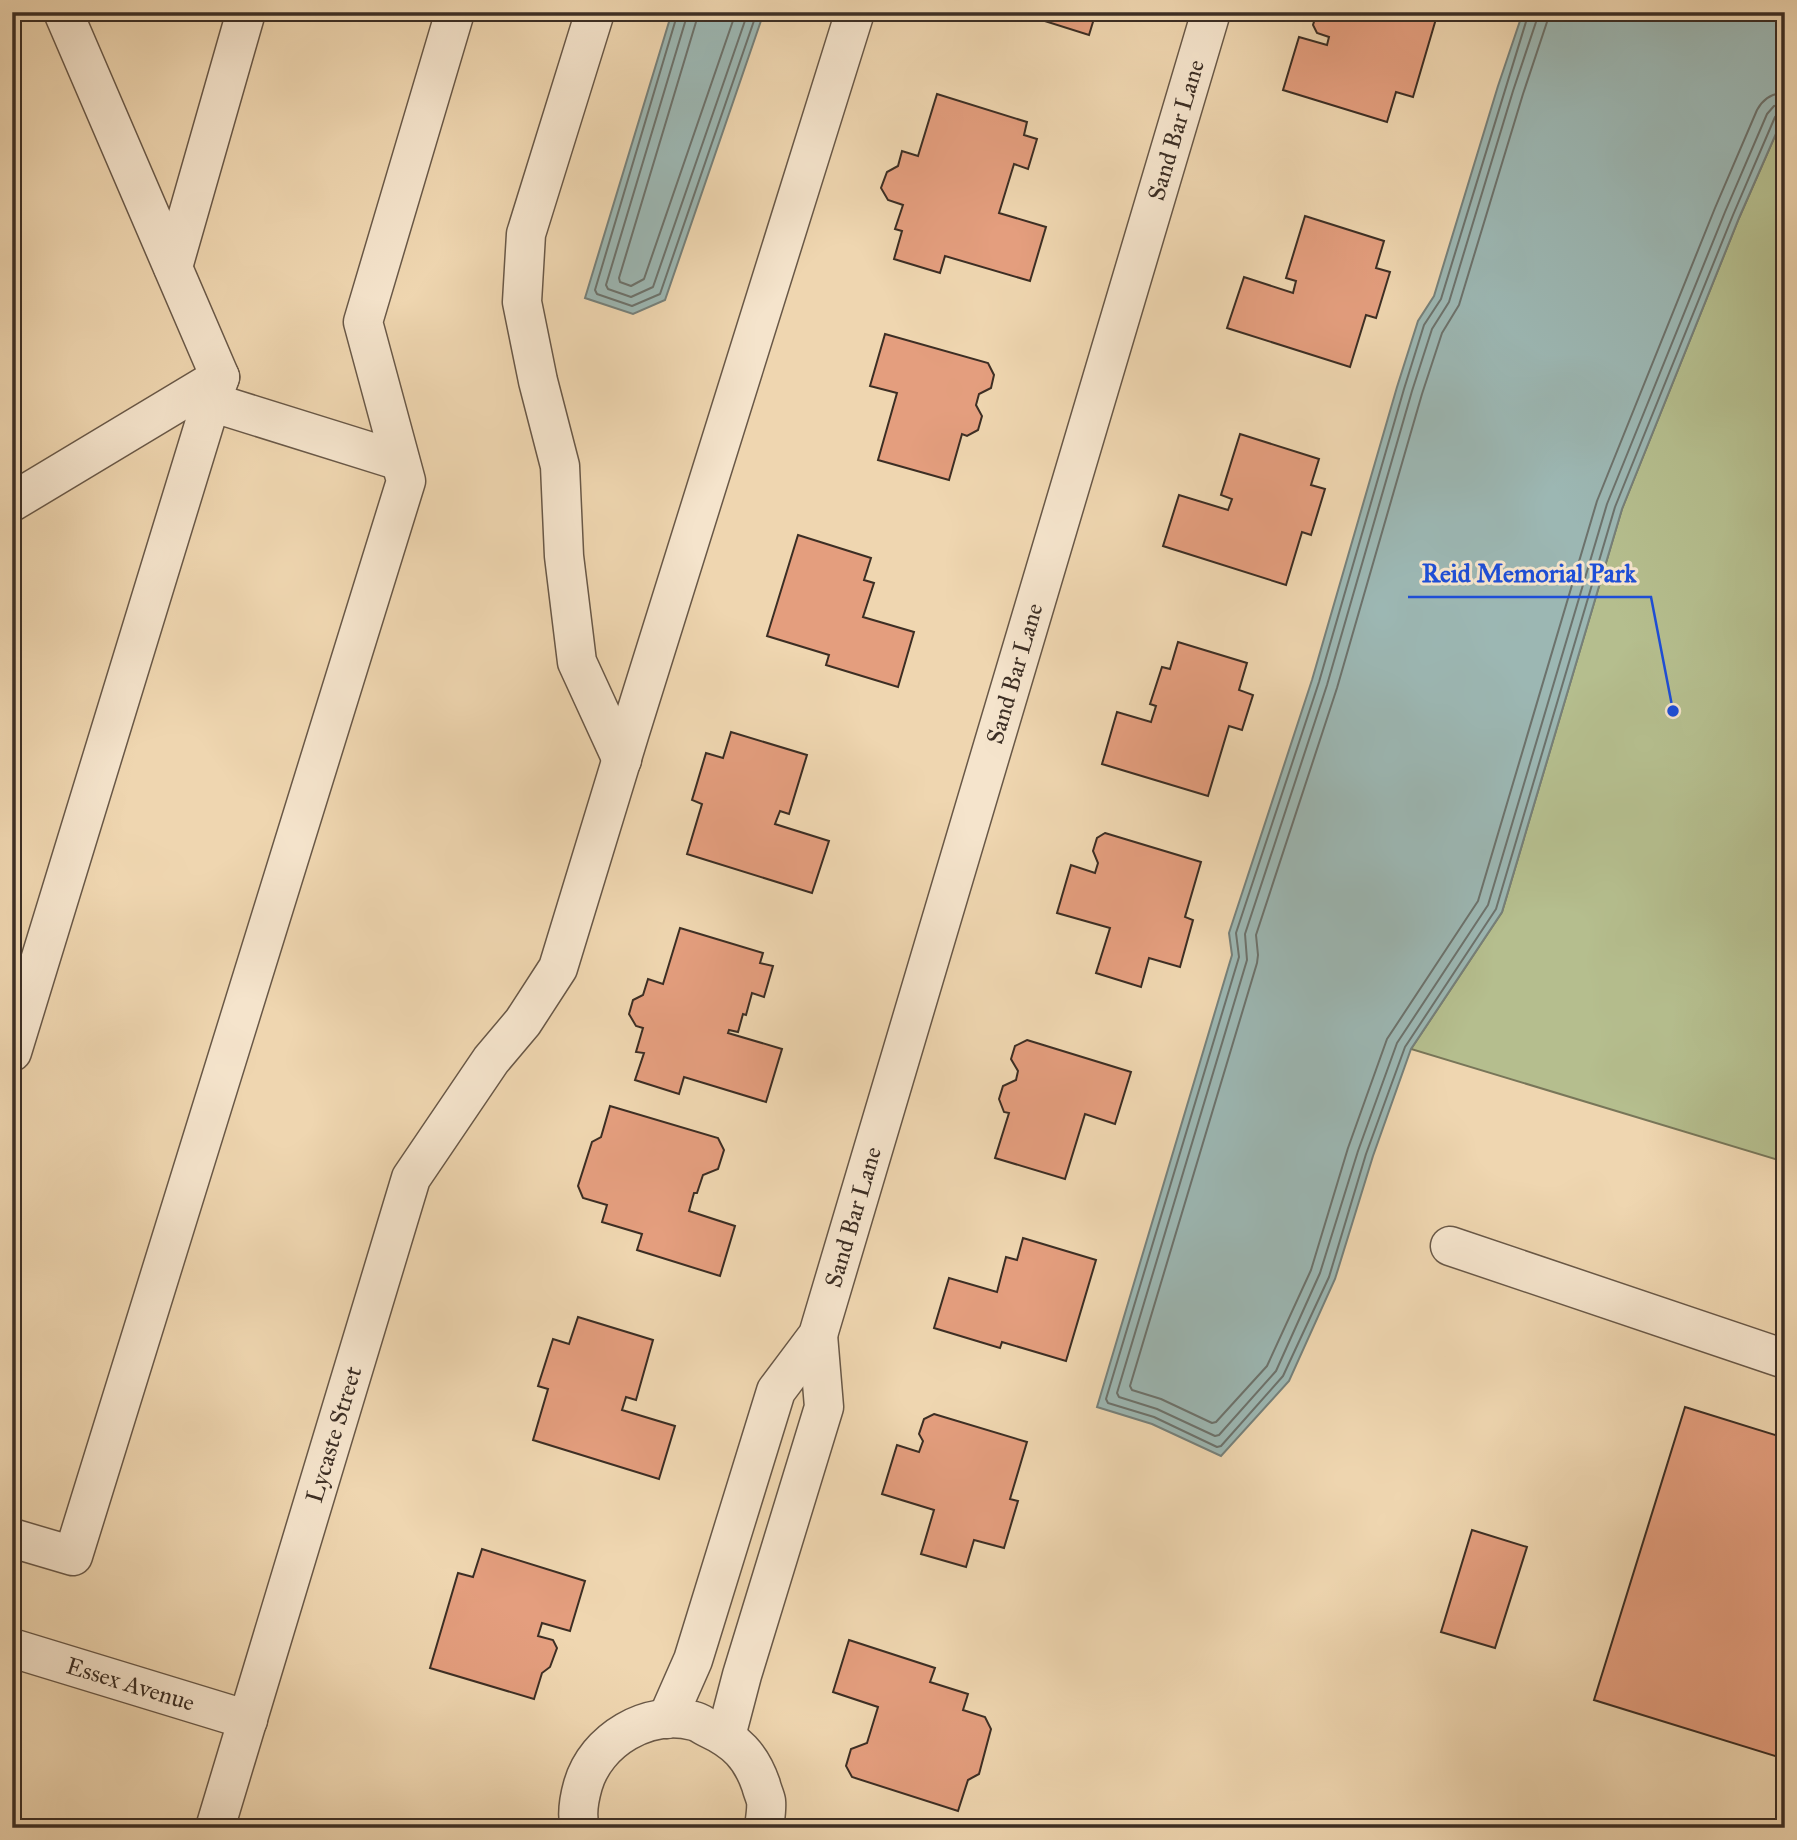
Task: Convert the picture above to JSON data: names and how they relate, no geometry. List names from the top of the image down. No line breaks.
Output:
{"streets":{"street":["Sand Bar Lane","Lycaste Street","Essex Avenue"]},"crossings":[["Lycaste Street","Essex Avenue"]],"places":["Reid Memorial Park"]}
